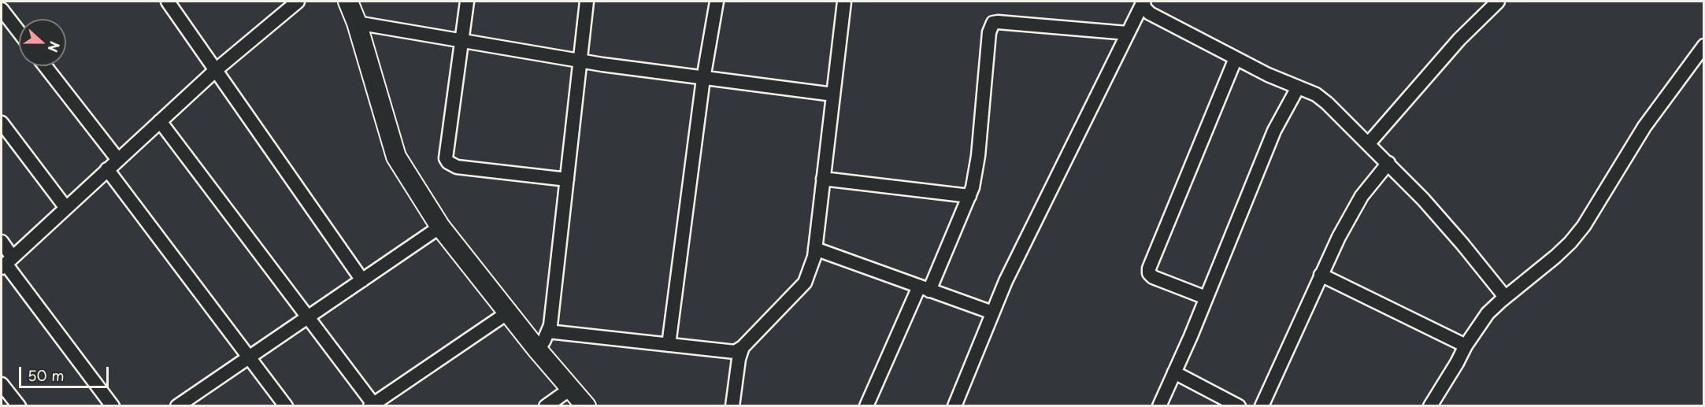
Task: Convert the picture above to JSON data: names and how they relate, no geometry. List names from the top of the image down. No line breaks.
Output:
{"scale_bar":"50 m","north":"right"}
